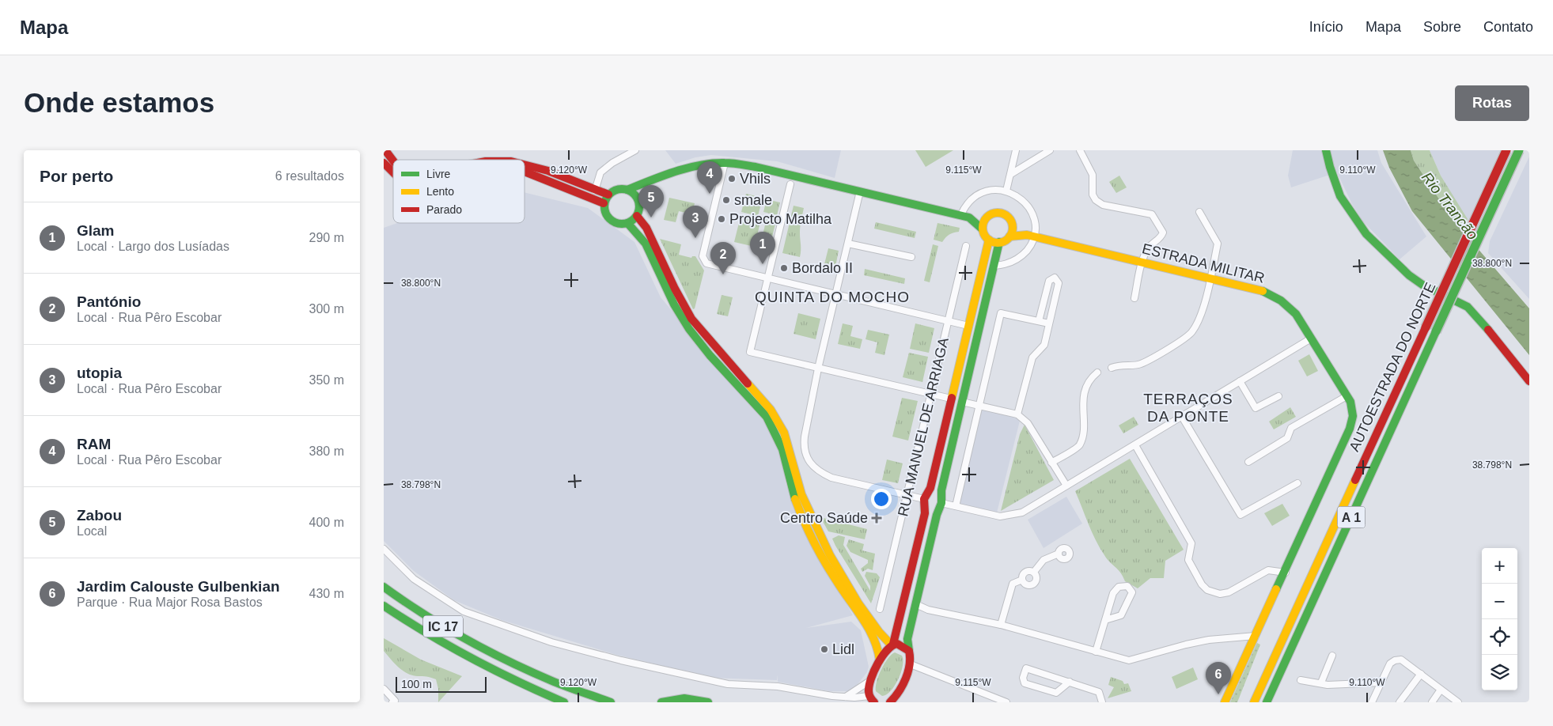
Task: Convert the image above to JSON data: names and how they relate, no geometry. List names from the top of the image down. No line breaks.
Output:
{"streets":{"main road":["ESTRADA MILITAR","AUTOESTRADA DO NORTE","A 1","IC 17"],"street":["RUA MANUEL DE ARRIAGA"]},"districts":["QUINTA DO MOCHO","TERRAÇOS DA PONTE"],"water":["Rio Trancão"],"places":{"other":["Vhils","smale","Projecto Matilha","Bordalo II","Lidl"],"health":["Centro Saúde"]},"legend":["Livre","Lento","Parado"],"scale_bar":"100 m","page":{"header":"Mapa","nav":["Início","Mapa","Sobre","Contato"],"buttons":"Rotas","title":"Onde estamos","heading":["Por perto","6 resultados"],"pins":["4","5","3","1","2","6"],"list":[{"mark":"1","name":"Glam","note":"Local · Largo dos Lusíadas","value":"290 m"},{"mark":"2","name":"Pantónio","note":"Local · Rua Pêro Escobar","value":"300 m"},{"mark":"3","name":"utopia","note":"Local · Rua Pêro Escobar","value":"350 m"},{"mark":"4","name":"RAM","note":"Local · Rua Pêro Escobar","value":"380 m"},{"mark":"5","name":"Zabou","note":"Local","value":"400 m"},{"mark":"6","name":"Jardim Calouste Gulbenkian","note":"Parque · Rua Major Rosa Bastos","value":"430 m"}],"map_buttons":["+","−"],"scale":"100 m"},"coordinates":["9.120°W","9.115°W","9.110°W","38.800°N","38.798°N"]}
